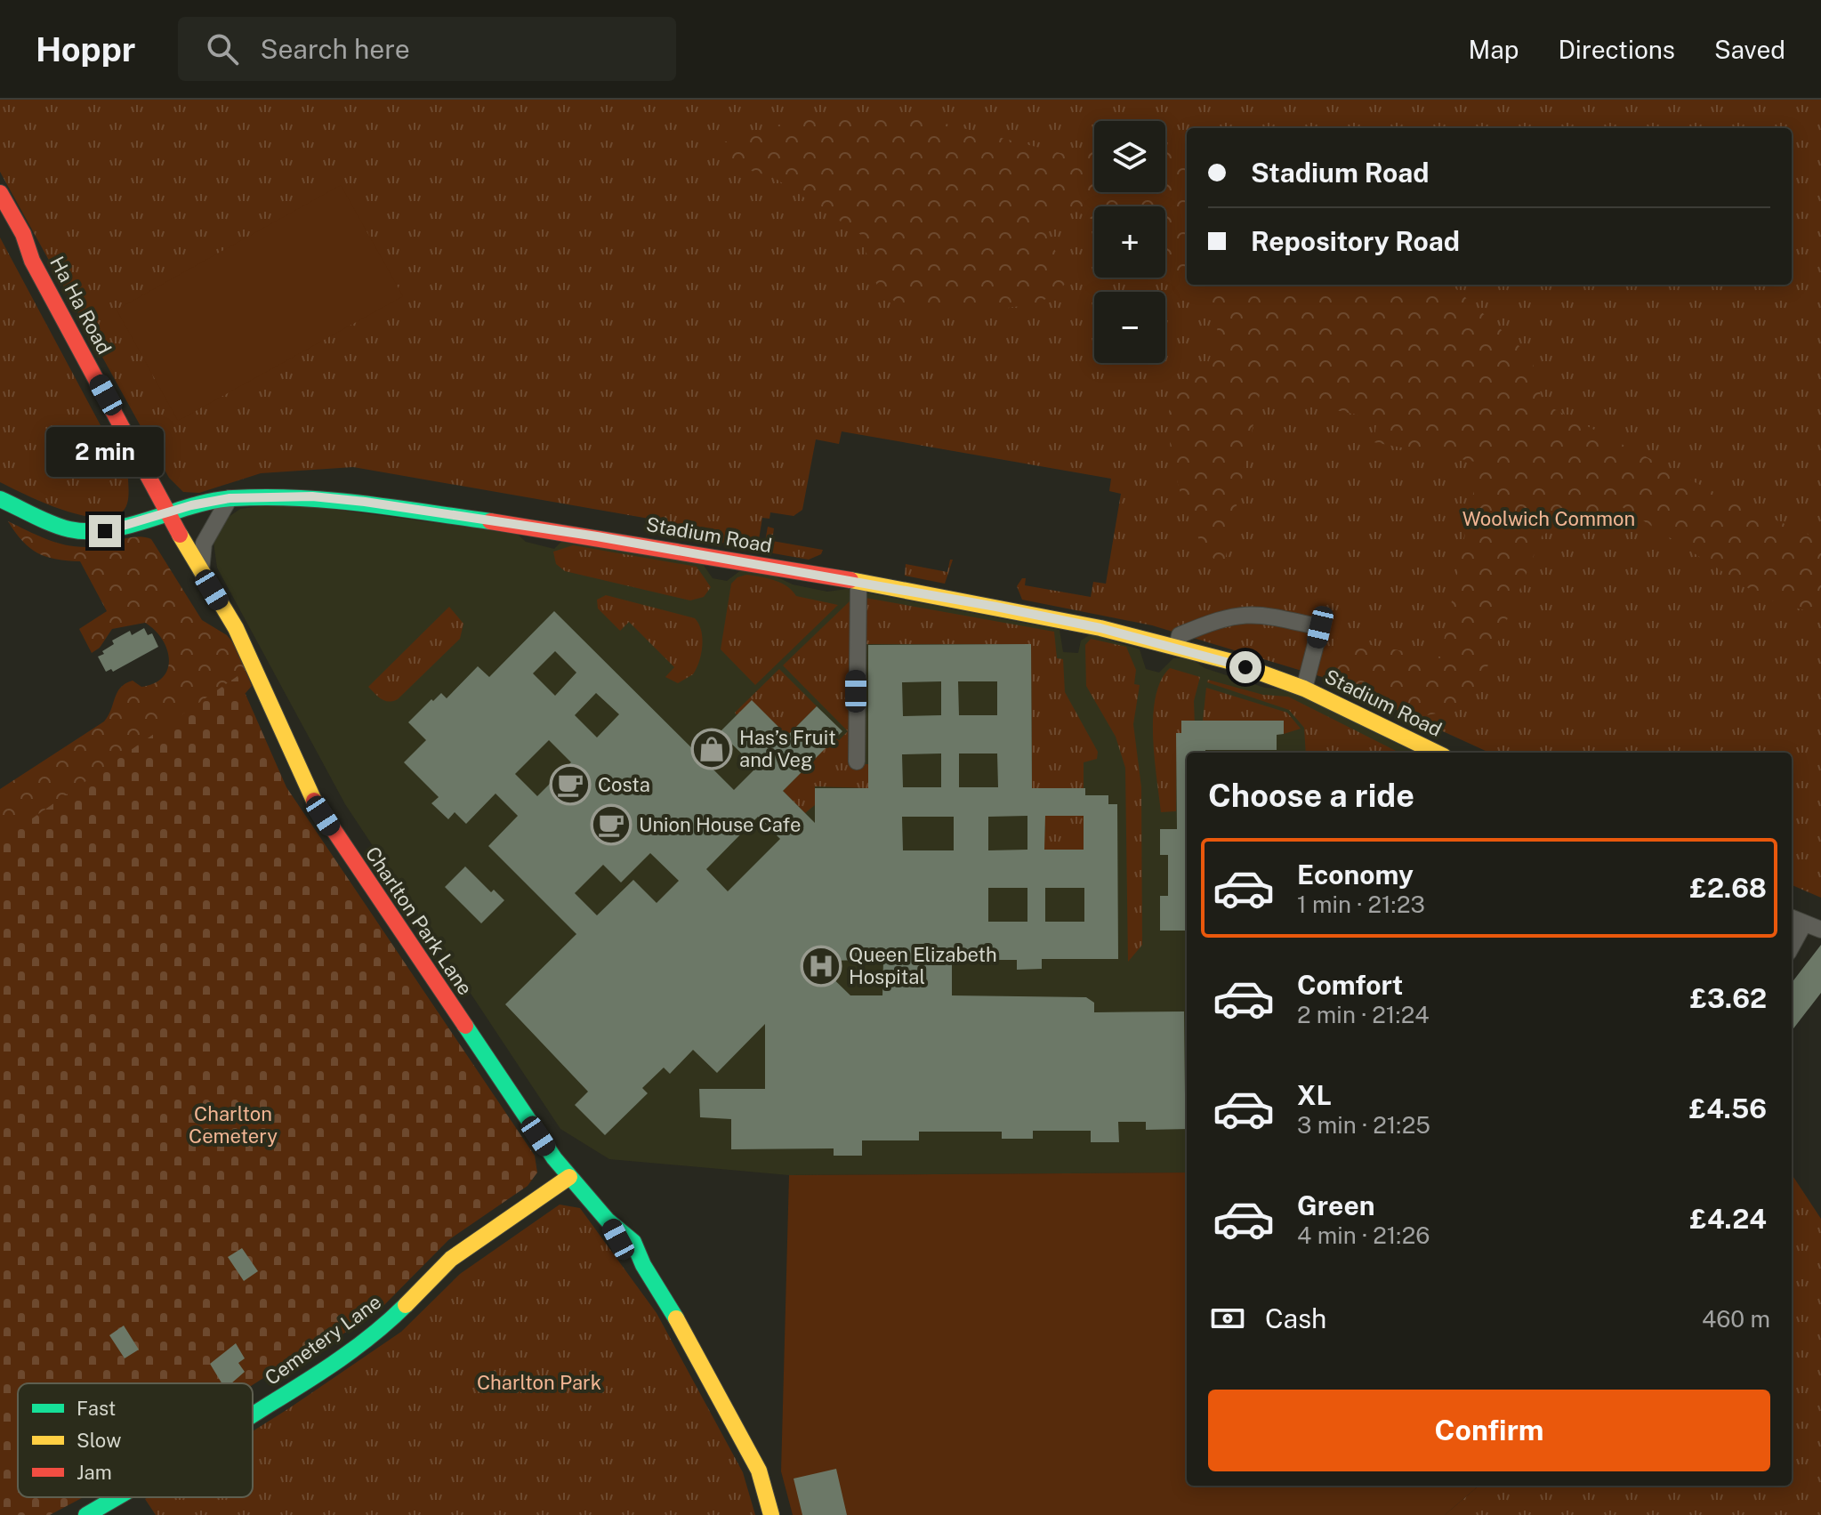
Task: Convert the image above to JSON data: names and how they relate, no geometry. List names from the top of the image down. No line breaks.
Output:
{"streets":{"street":["Ha Ha Road","Stadium Road","Charlton Park Lane","Cemetery Lane"]},"crossings":[["Ha Ha Road","Stadium Road"],["Ha Ha Road","Charlton Park Lane"],["Stadium Road","Charlton Park Lane"],["Charlton Park Lane","Cemetery Lane"]],"parks":["Woolwich Common","Charlton Cemetery","Charlton Park"],"places":{"shop":["Has’s Fruit and Veg"],"cafe":["Costa","Union House Cafe"],"hospital":["Queen Elizabeth Hospital"]},"legend":["Fast","Slow","Jam"],"page":{"header":"Hoppr","search":"Search here","nav":["Map","Directions","Saved"],"map_buttons":["+","−"],"banner":["Stadium Road","Repository Road"],"bubble":"2 min","heading":"Choose a ride","list":[{"name":"Economy","note":"1 min · 21:23","value":"£2.68"},{"name":"Comfort","note":"2 min · 21:24","value":"£3.62"},{"name":"XL","note":"3 min · 21:25","value":"£4.56"},{"name":"Green","note":"4 min · 21:26","value":"£4.24"}],"pay":["Cash","460 m"],"buttons":"Confirm"}}
